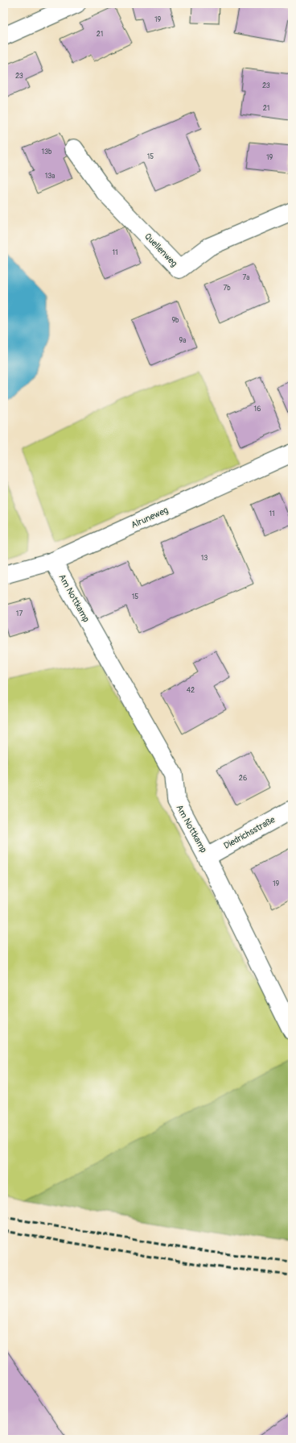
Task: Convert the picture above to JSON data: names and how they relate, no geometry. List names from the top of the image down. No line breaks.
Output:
{"streets":{"street":["Quellenweg","Alruneweg","Am Nottkamp","Diedrichsstraße"]},"crossings":[["Alruneweg","Am Nottkamp"],["Am Nottkamp","Diedrichsstraße"]],"house_numbers":["19","21","23","23","21","13b","15","19","13a","11","7a","7b","9b","9a","16","11","13","15","17","42","26","19"]}
